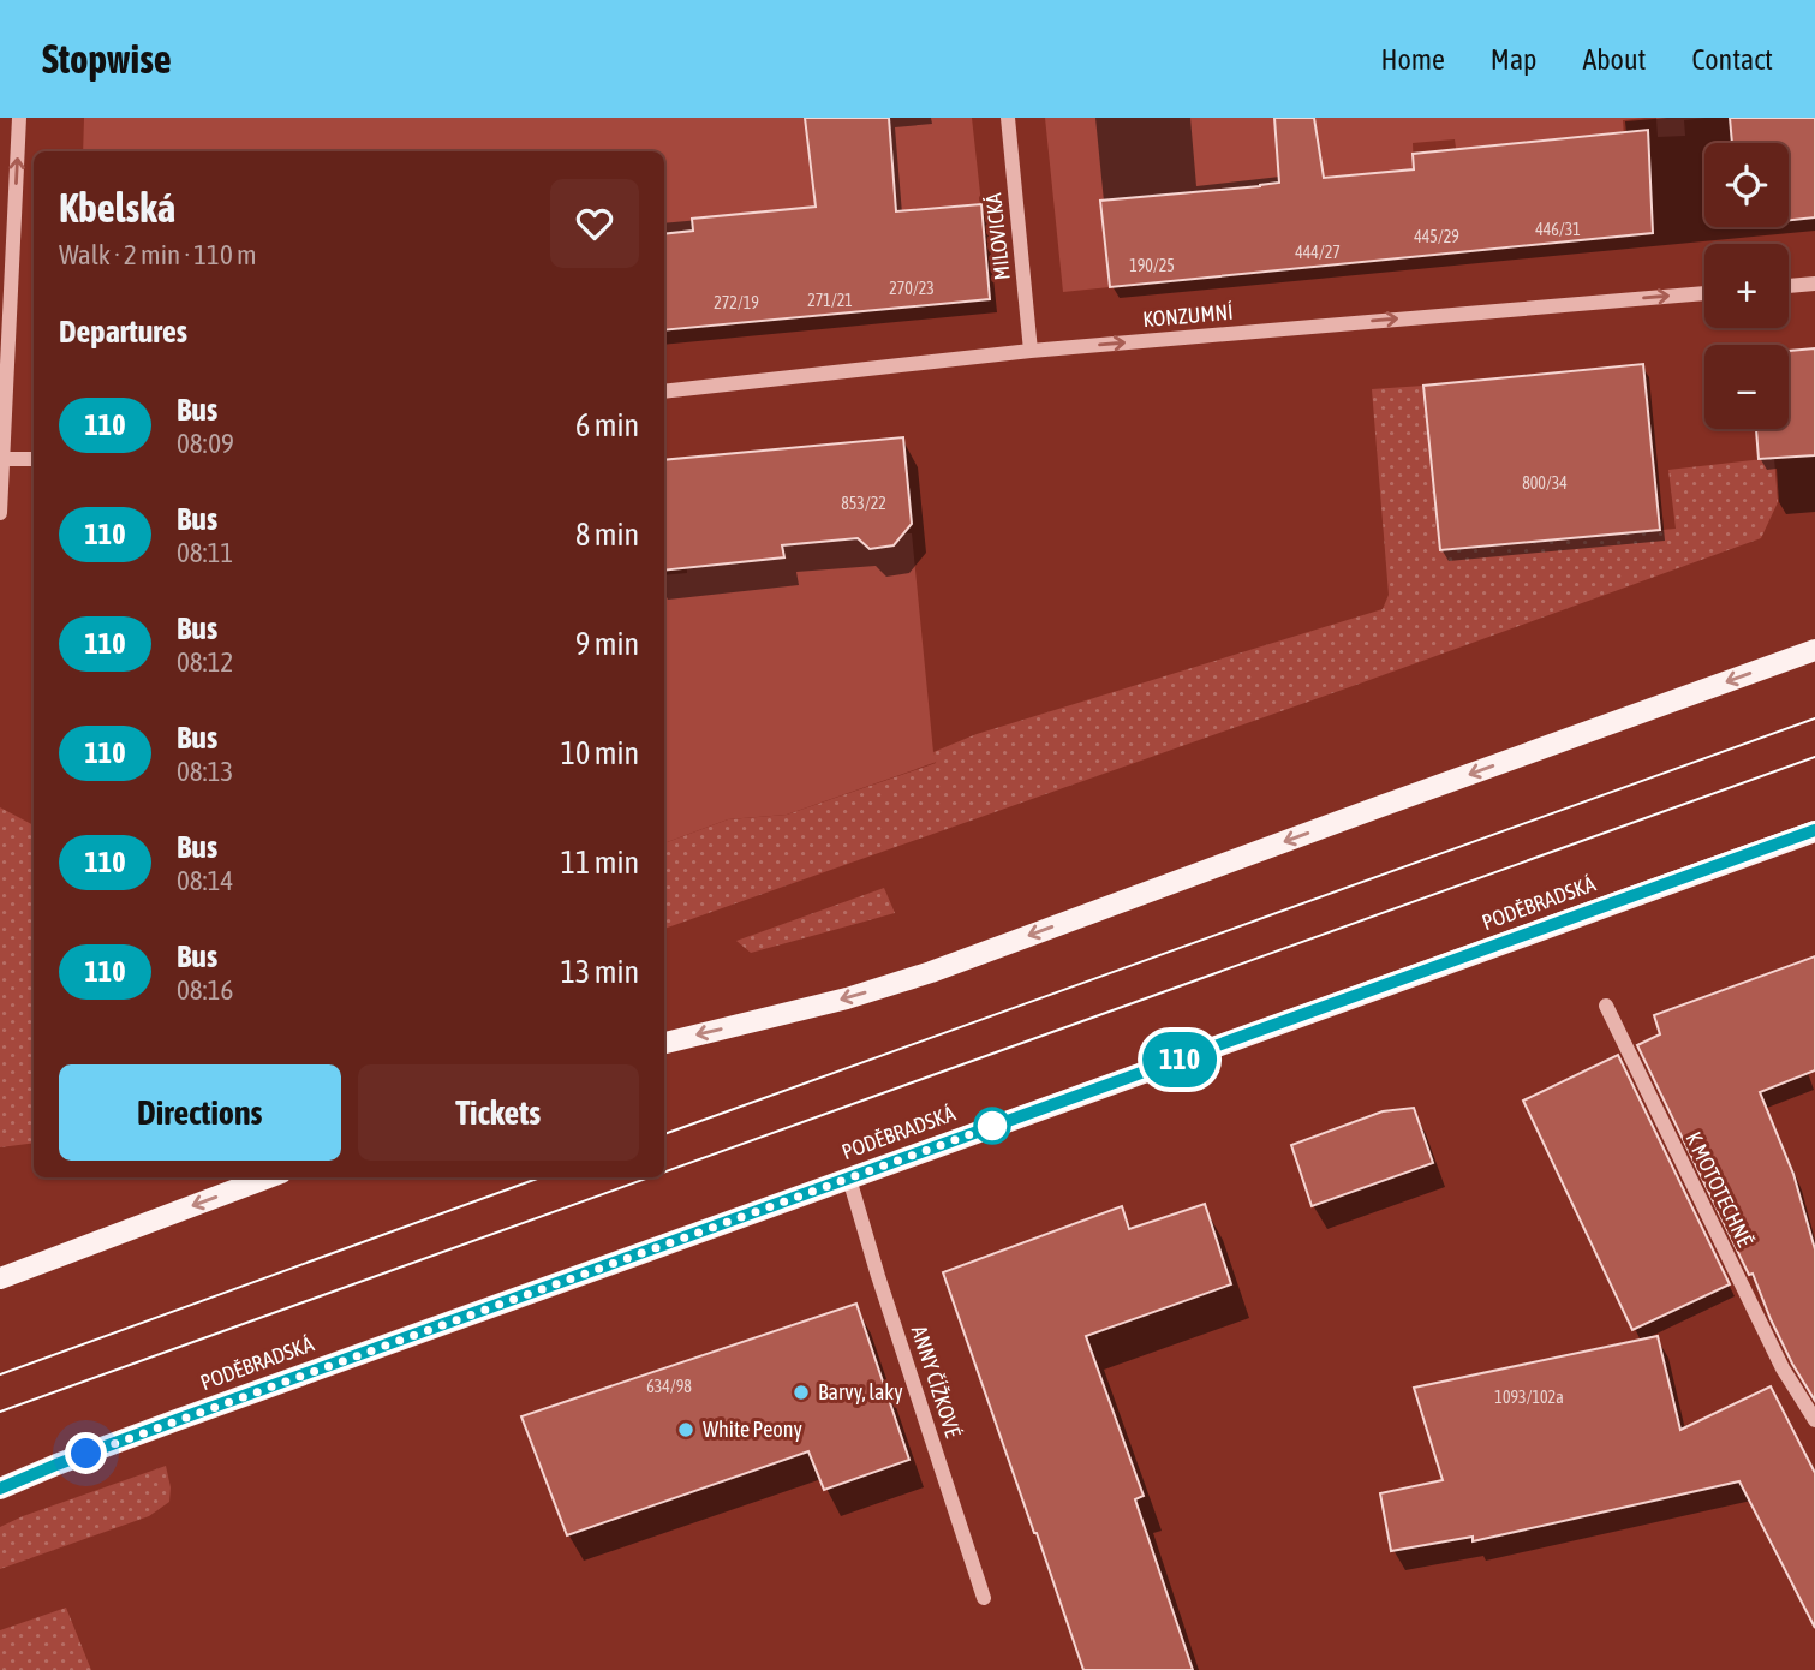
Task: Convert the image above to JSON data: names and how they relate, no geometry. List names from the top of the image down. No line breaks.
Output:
{"streets":{"main road":["PODĚBRADSKÁ"],"street":["MILOVICKÁ","KONZUMNÍ","K MOTOTECHNĚ","ANNY ČÍŽKOVÉ"]},"crossings":[["MILOVICKÁ","KONZUMNÍ"],["PODĚBRADSKÁ","ANNY ČÍŽKOVÉ"]],"one_way":["KONZUMNÍ"],"places":["Barvy, laky","White Peony"],"lines":["bus line 110"],"house_numbers":["446/31","445/29","444/27","190/25","270/23","271/21","272/19","800/34","853/22","634/98","1093/102a"],"page":{"header":"Stopwise","nav":["Home","Map","About","Contact"],"on_map":"110","map_buttons":["+","−"],"heading":[["Kbelská","Walk · 2 min · 110 m"],"Departures"],"list":[{"mark":"110","name":"Bus","note":"08:09","value":"6 min"},{"mark":"110","name":"Bus","note":"08:11","value":"8 min"},{"mark":"110","name":"Bus","note":"08:12","value":"9 min"},{"mark":"110","name":"Bus","note":"08:13","value":"10 min"},{"mark":"110","name":"Bus","note":"08:14","value":"11 min"},{"mark":"110","name":"Bus","note":"08:16","value":"13 min"}],"buttons":["Directions","Tickets"]}}
